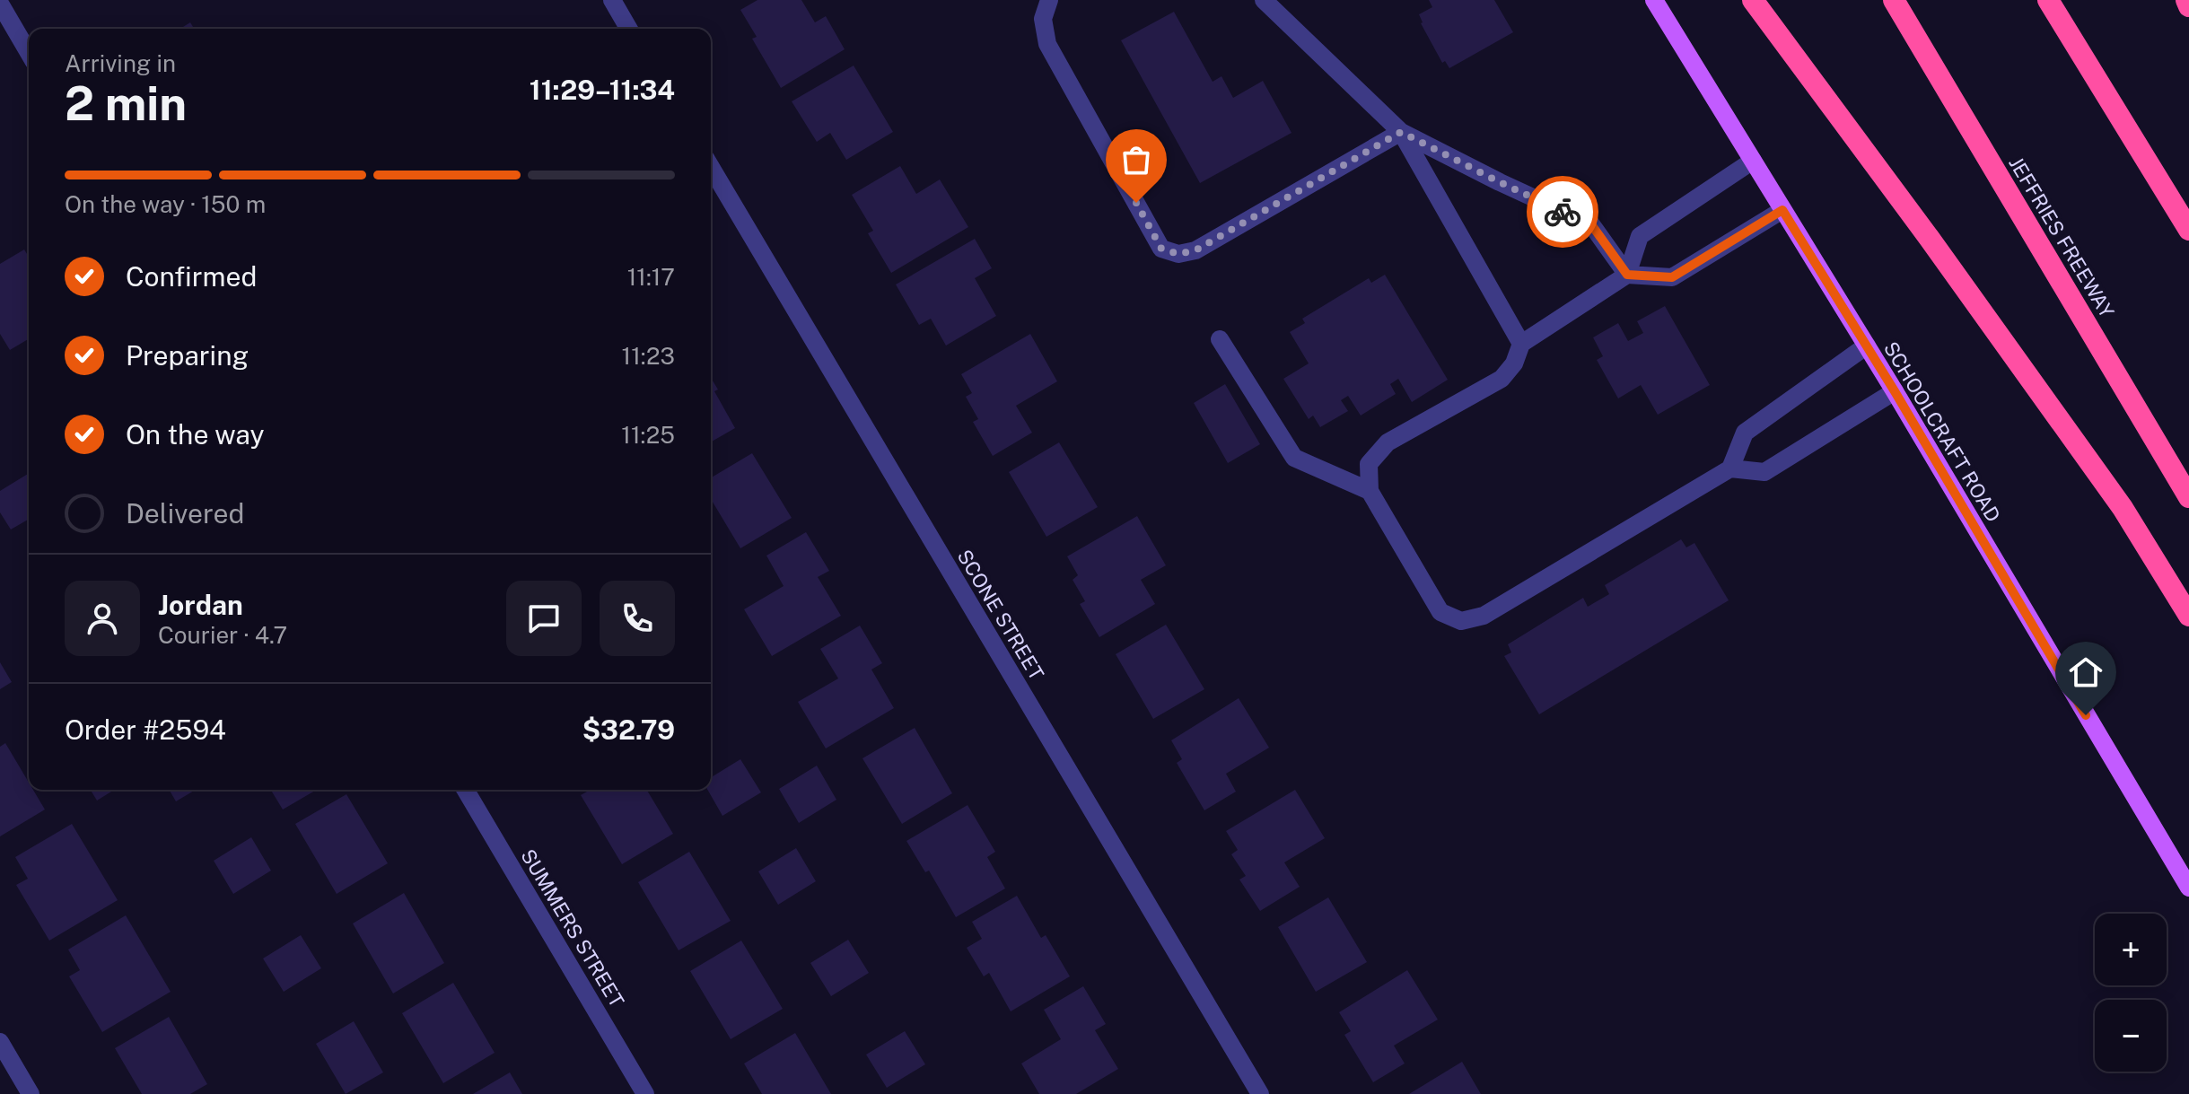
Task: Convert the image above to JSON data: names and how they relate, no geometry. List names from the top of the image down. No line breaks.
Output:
{"streets":{"highway":["JEFFRIES FREEWAY"],"main road":["SCHOOLCRAFT ROAD"],"street":["SCONE STREET","SUMMERS STREET"]},"page":{"heading":["2 min","Arriving in","11:29–11:34"],"panel":["Jordan","Courier · 4.7","Order #2594","$32.79"],"bar":"On the way · 150 m","list":[["Confirmed","11:17"],["Preparing","11:23"],["On the way","11:25"],"Delivered"],"map_buttons":["+","−"]}}
